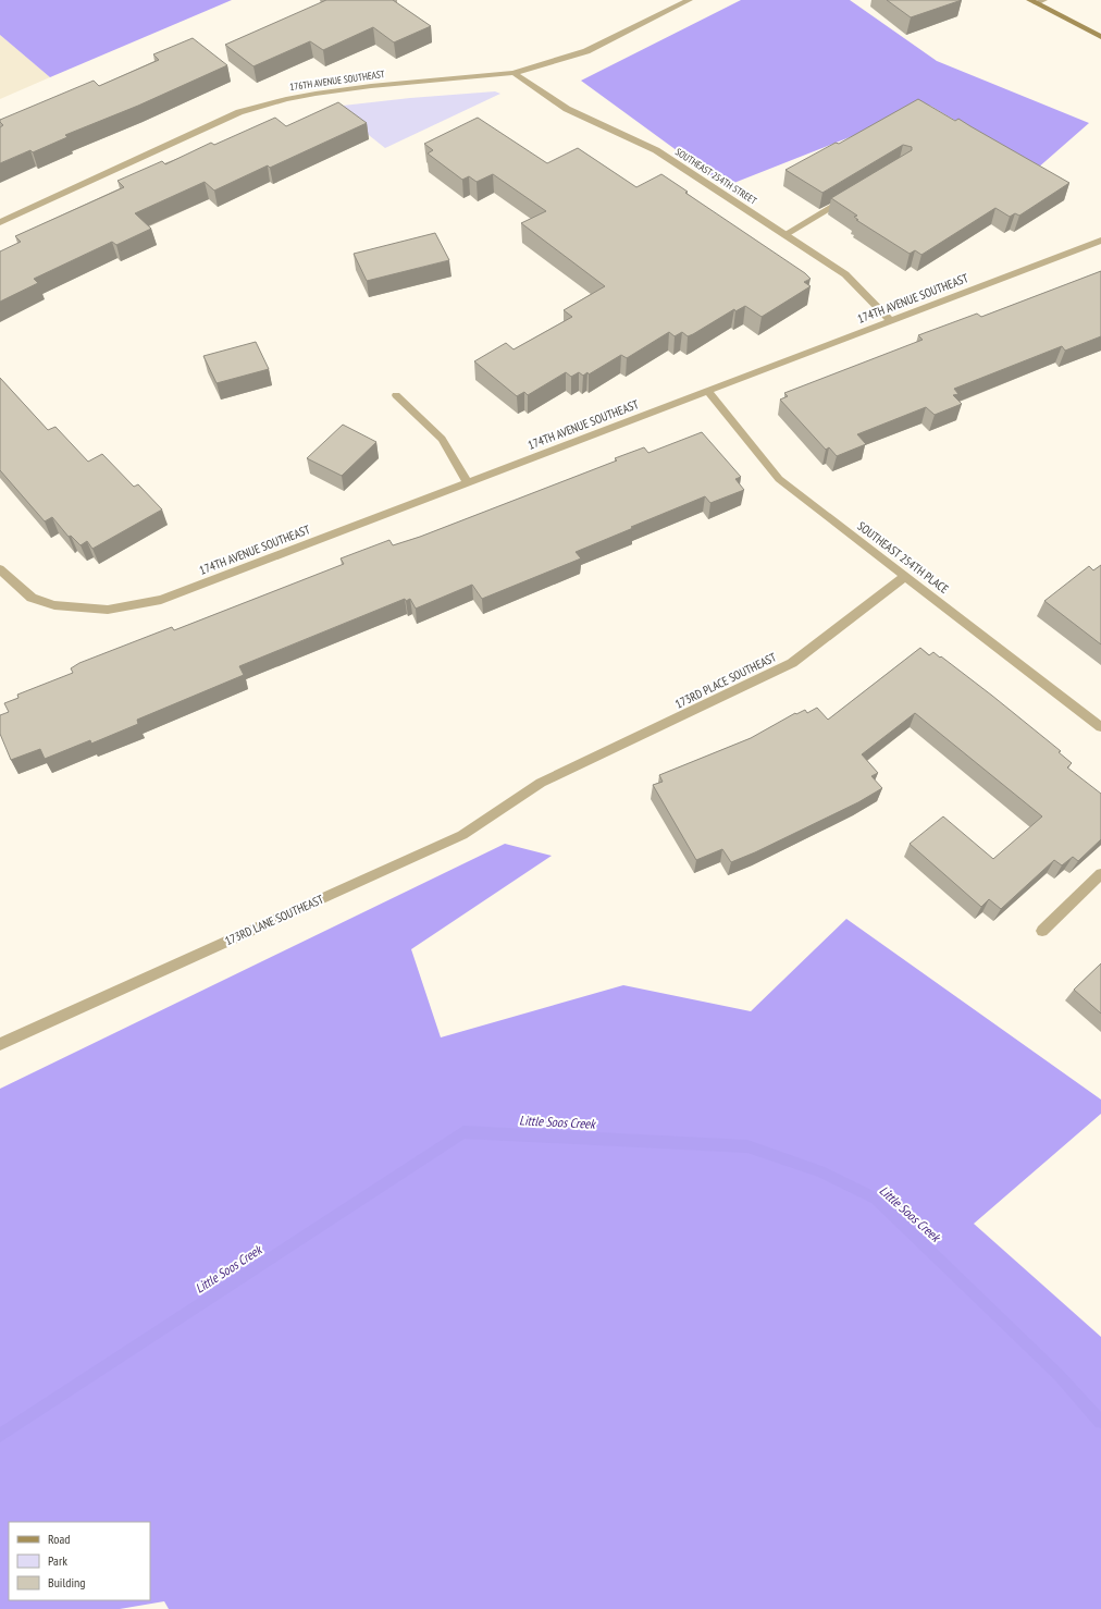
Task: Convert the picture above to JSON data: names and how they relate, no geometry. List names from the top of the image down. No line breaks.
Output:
{"streets":{"street":["176TH AVENUE SOUTHEAST","SOUTHEAST 254TH STREET","174TH AVENUE SOUTHEAST","SOUTHEAST 254TH PLACE","173RD PLACE SOUTHEAST","173RD LANE SOUTHEAST"]},"crossings":[["176TH AVENUE SOUTHEAST","SOUTHEAST 254TH STREET"],["SOUTHEAST 254TH STREET","174TH AVENUE SOUTHEAST"],["174TH AVENUE SOUTHEAST","SOUTHEAST 254TH PLACE"],["SOUTHEAST 254TH PLACE","173RD PLACE SOUTHEAST"],["173RD PLACE SOUTHEAST","173RD LANE SOUTHEAST"]],"water":["Little Soos Creek"],"legend":["Road","Park","Building"]}
